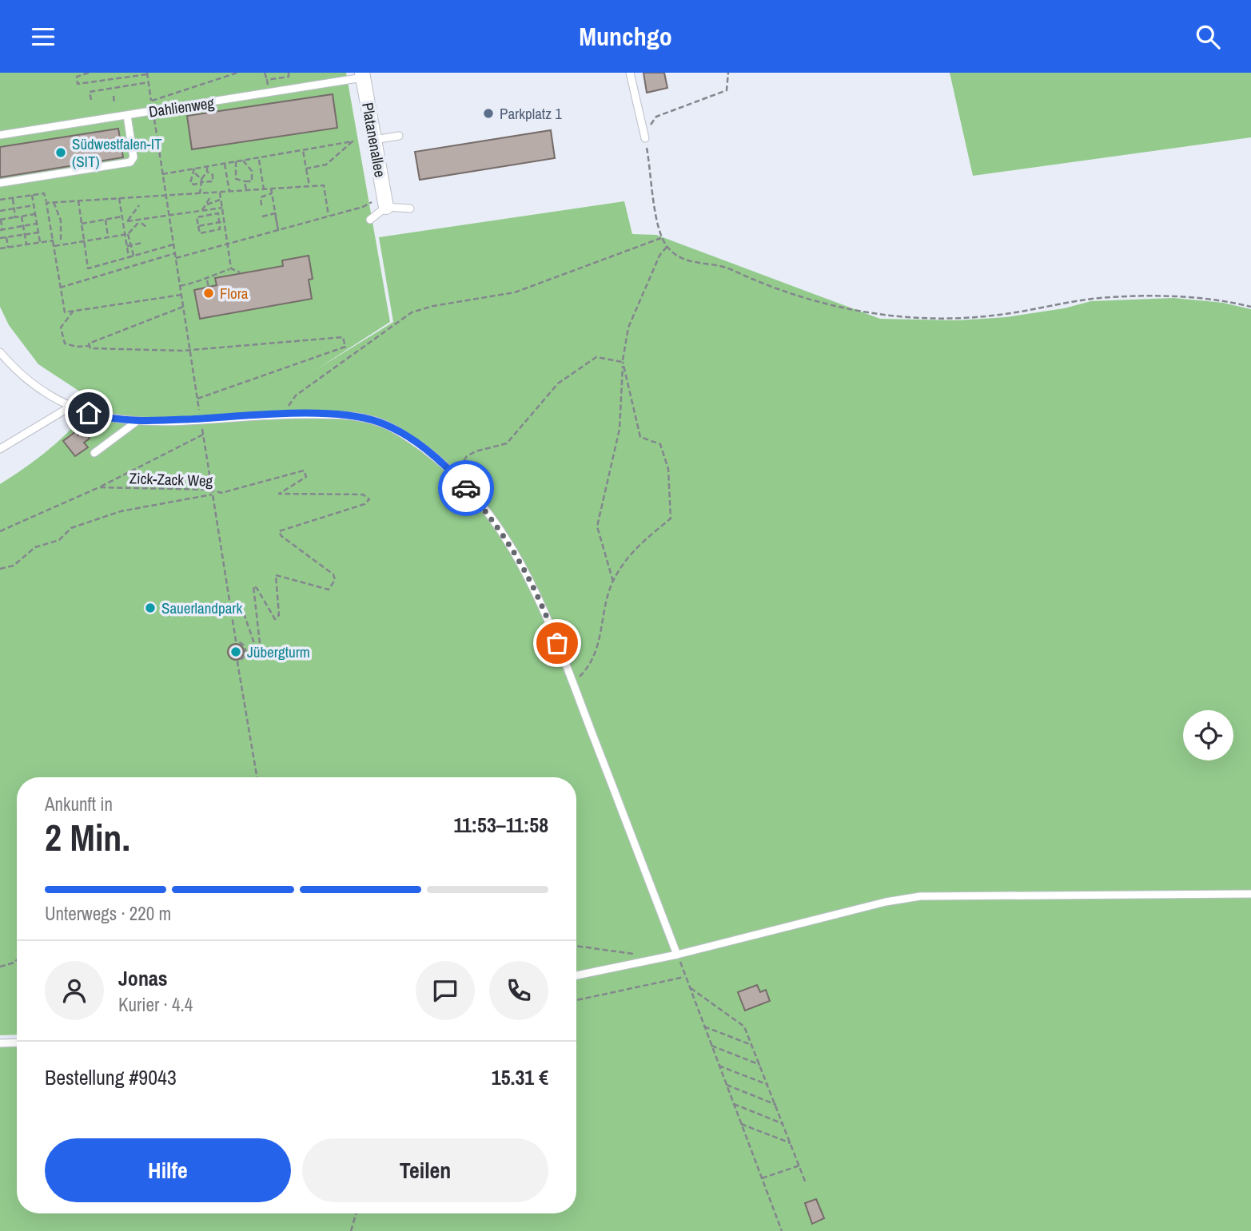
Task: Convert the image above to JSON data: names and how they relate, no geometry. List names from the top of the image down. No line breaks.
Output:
{"streets":{"street":["Platanenallee"],"lane":["Dahlienweg"],"path":["Zick-Zack Weg"]},"crossings":[["Dahlienweg","Platanenallee"]],"places":["Parkplatz 1","Südwestfalen-IT (SIT)","Flora","Sauerlandpark","Jübergturm"],"page":{"header":"Munchgo","heading":["2 Min.","Ankunft in","11:53–11:58"],"panel":["Jonas","Kurier · 4.4","Bestellung #9043","15.31 €"],"bar":"Unterwegs · 220 m","buttons":["Hilfe","Teilen"]}}
